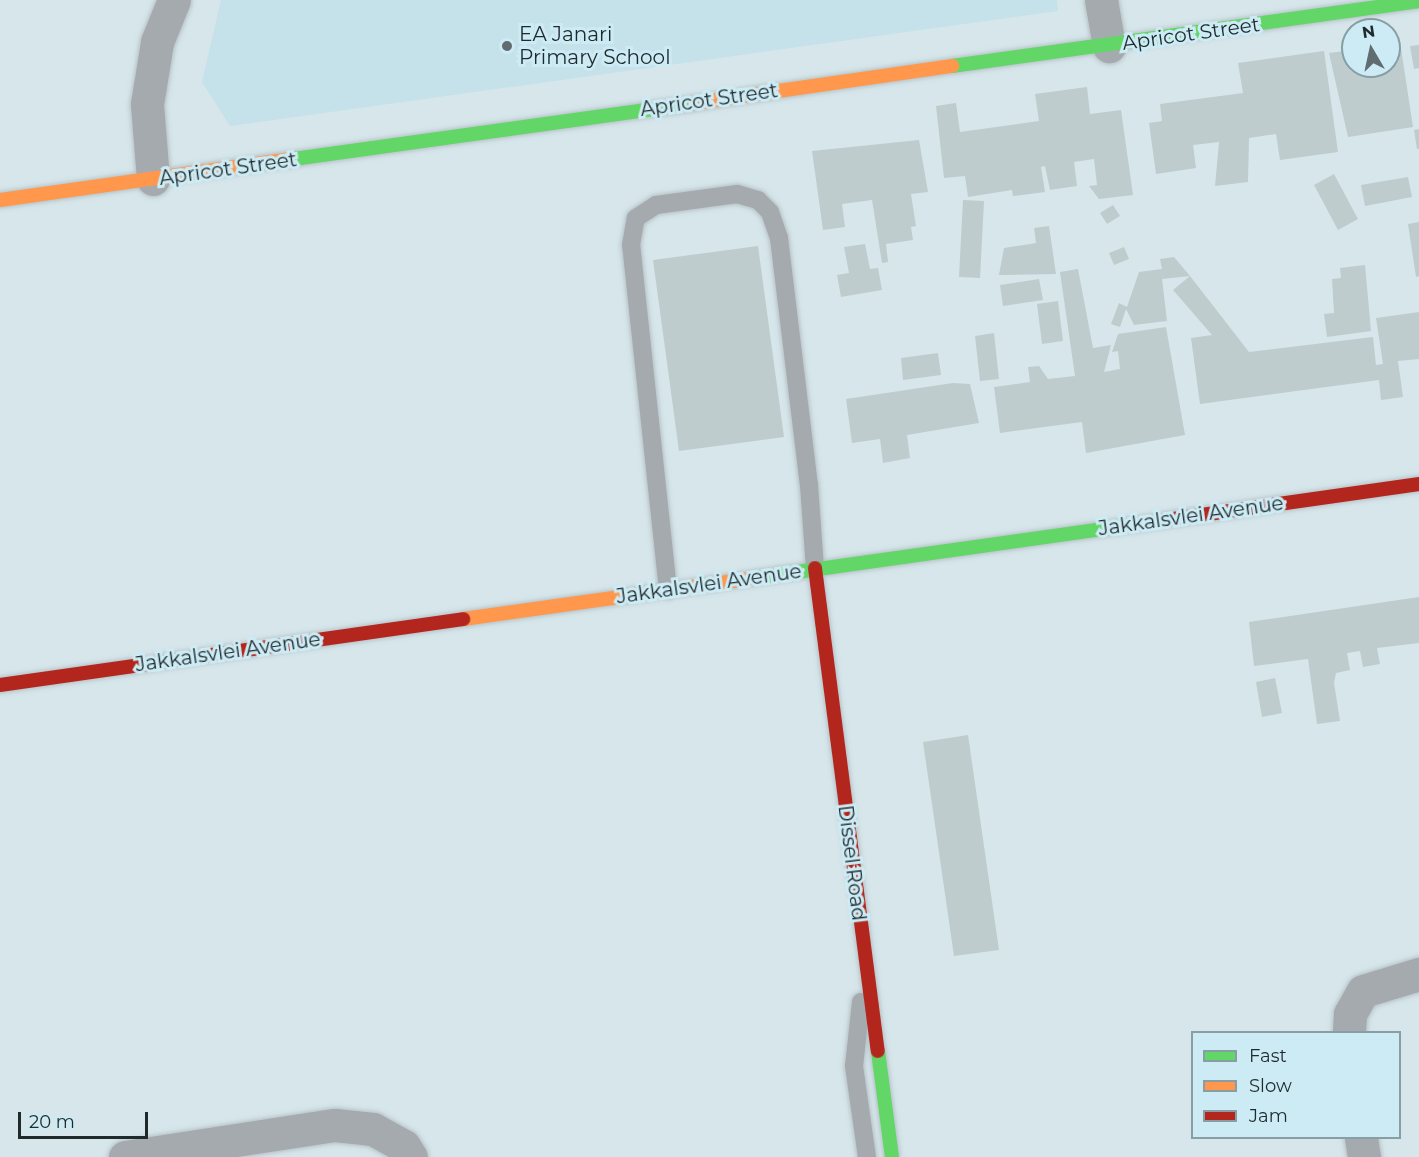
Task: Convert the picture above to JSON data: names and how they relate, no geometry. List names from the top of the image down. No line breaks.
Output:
{"streets":{"street":["Apricot Street","Jakkalsvlei Avenue","Dissel Road"]},"crossings":[["Jakkalsvlei Avenue","Dissel Road"]],"places":["EA Janari Primary School"],"legend":["Fast","Slow","Jam"],"scale_bar":"20 m","north":"top"}
